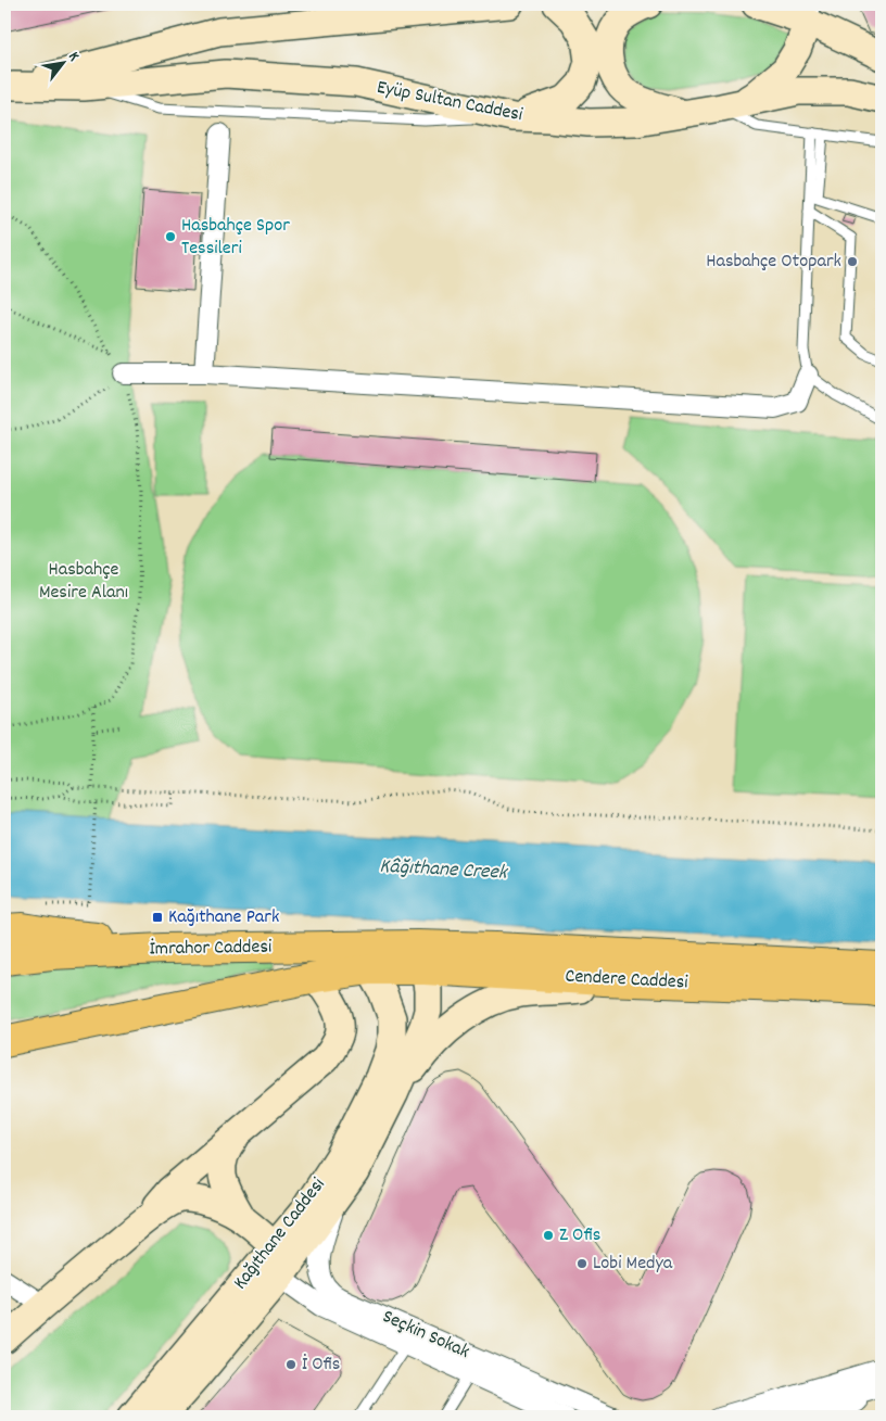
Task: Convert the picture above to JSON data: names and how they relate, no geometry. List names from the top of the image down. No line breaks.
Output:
{"streets":{"main road":["Eyüp Sultan Caddesi","İmrahor Caddesi","Cendere Caddesi","Kağıthane Caddesi"],"street":["Seçkin Sokak"]},"crossings":[["İmrahor Caddesi","Cendere Caddesi"],["İmrahor Caddesi","Kağıthane Caddesi"],["Cendere Caddesi","Kağıthane Caddesi"],["Kağıthane Caddesi","Seçkin Sokak"]],"water":["Kâğıthane Creek"],"parks":["Hasbahçe Mesire Alanı"],"places":{"other":["Hasbahçe Spor Tessileri","Hasbahçe Otopark","Z Ofis","Lobi Medya","İ Ofis"],"transit":["Kağıthane Park"]},"north":"top right"}
